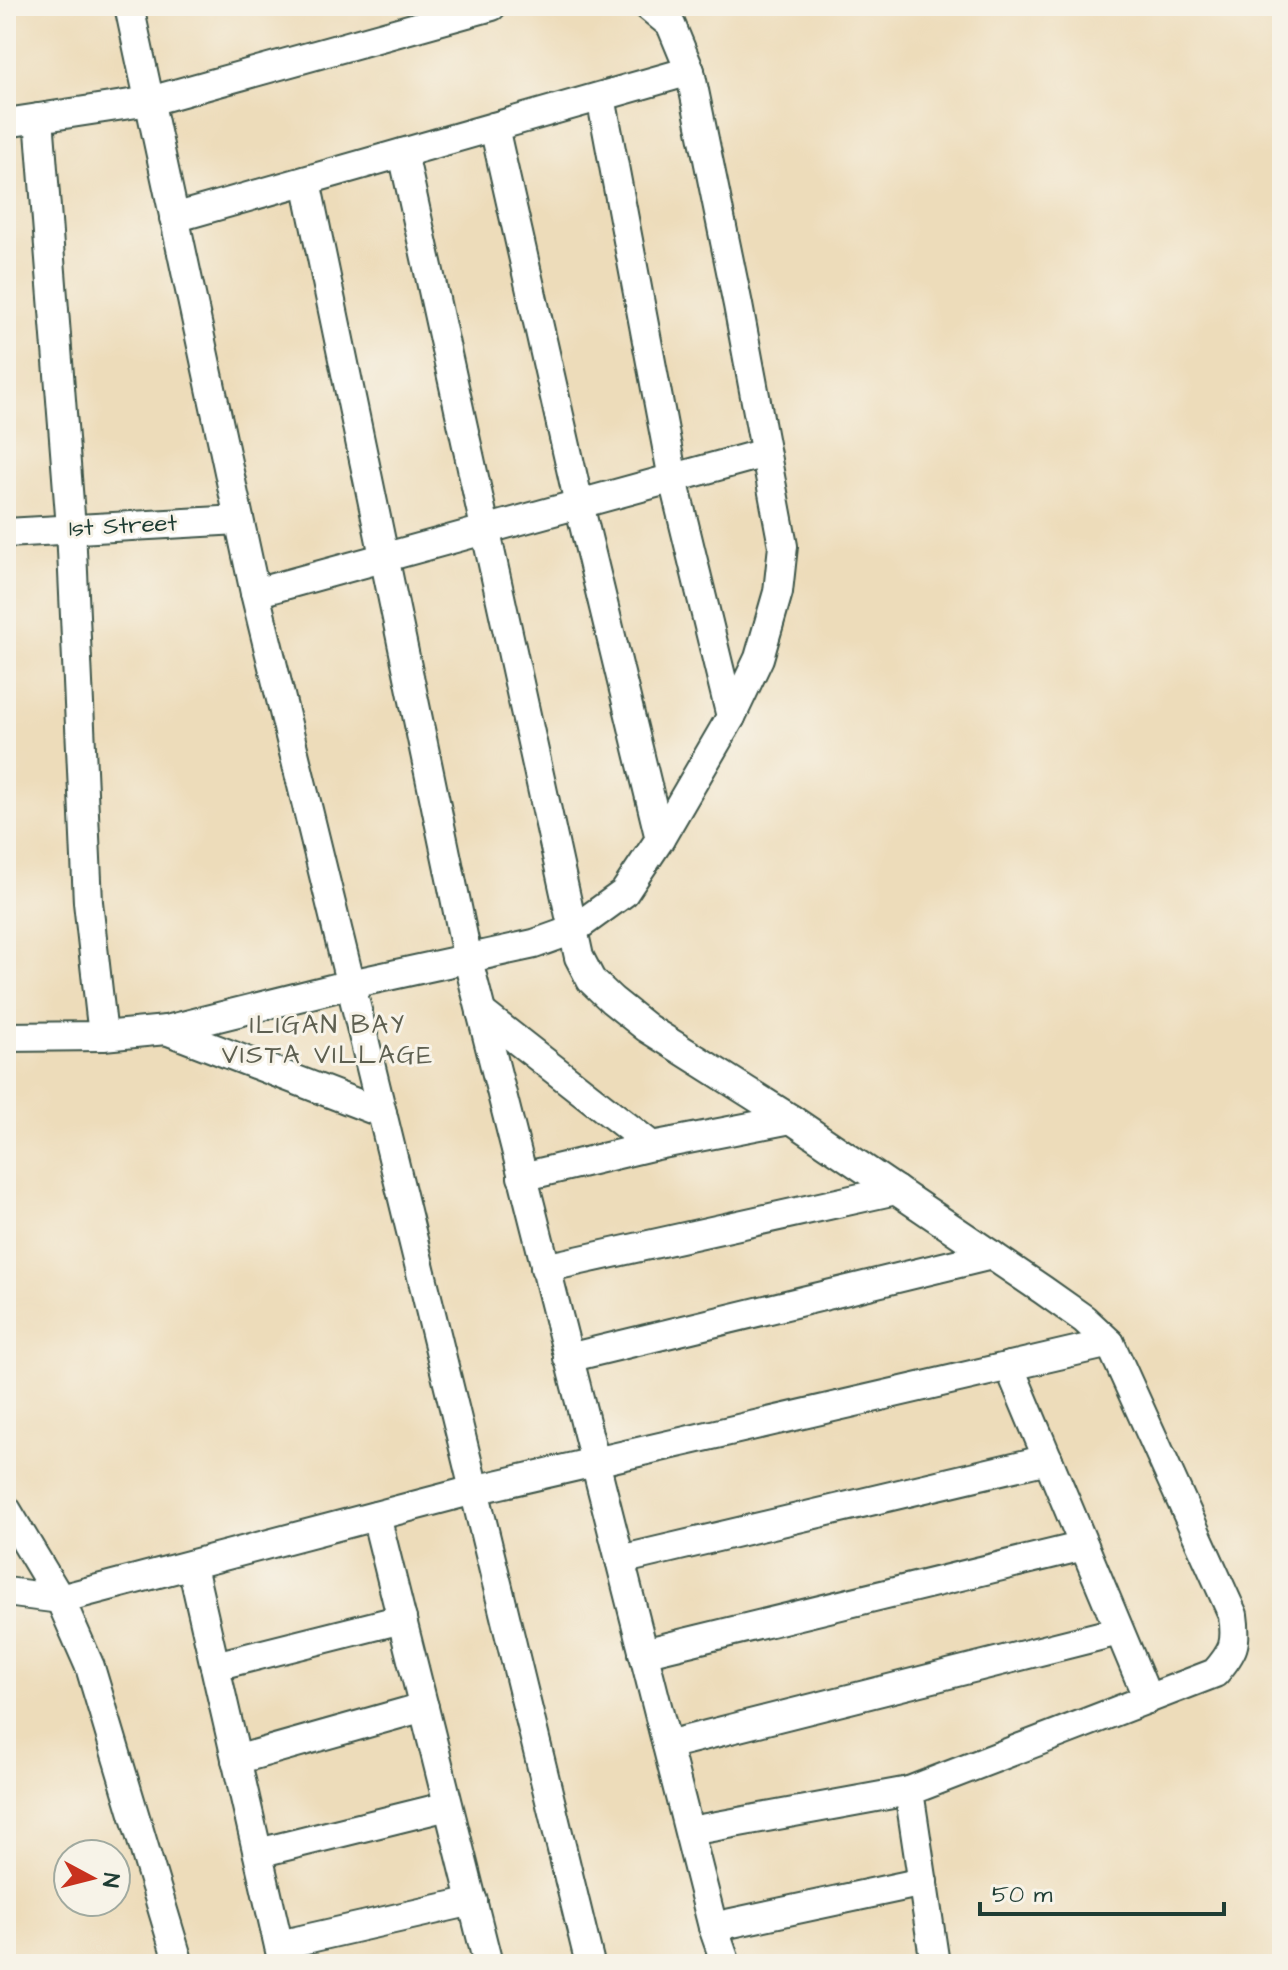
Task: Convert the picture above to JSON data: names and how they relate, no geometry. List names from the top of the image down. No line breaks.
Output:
{"streets":{"street":["1st Street"]},"districts":["ILIGAN BAY VISTA VILLAGE"],"scale_bar":"50 m","north":"right"}
